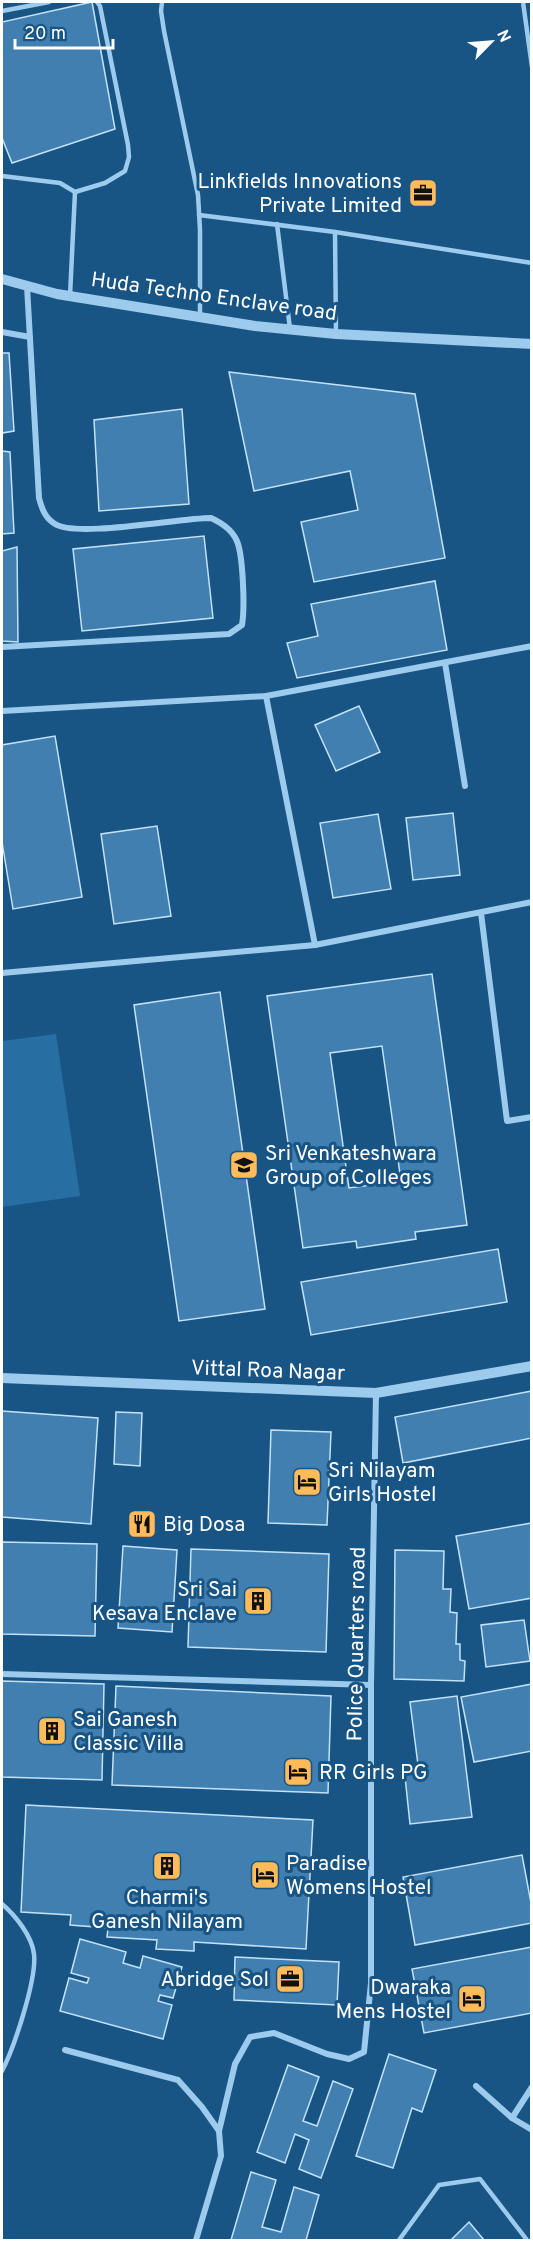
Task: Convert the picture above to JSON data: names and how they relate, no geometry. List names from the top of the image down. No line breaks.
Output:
{"streets":{"street":["Huda Techno Enclave road","Vittal Roa Nagar","Police Quarters road"]},"crossings":[["Vittal Roa Nagar","Police Quarters road"]],"places":{"office":["Linkfields Innovations Private Limited","Abridge Sol"],"school or university":["Sri Venkateshwara Group of Colleges"],"hotel":["Sri Nilayam Girls Hostel","RR Girls PG","Paradise Womens Hostel","Dwaraka Mens Hostel"],"restaurant":["Big Dosa"],"building":["Sri Sai Kesava Enclave","Sai Ganesh Classic Villa","Charmi's Ganesh Nilayam"]},"scale_bar":"20 m","north":"top right"}
